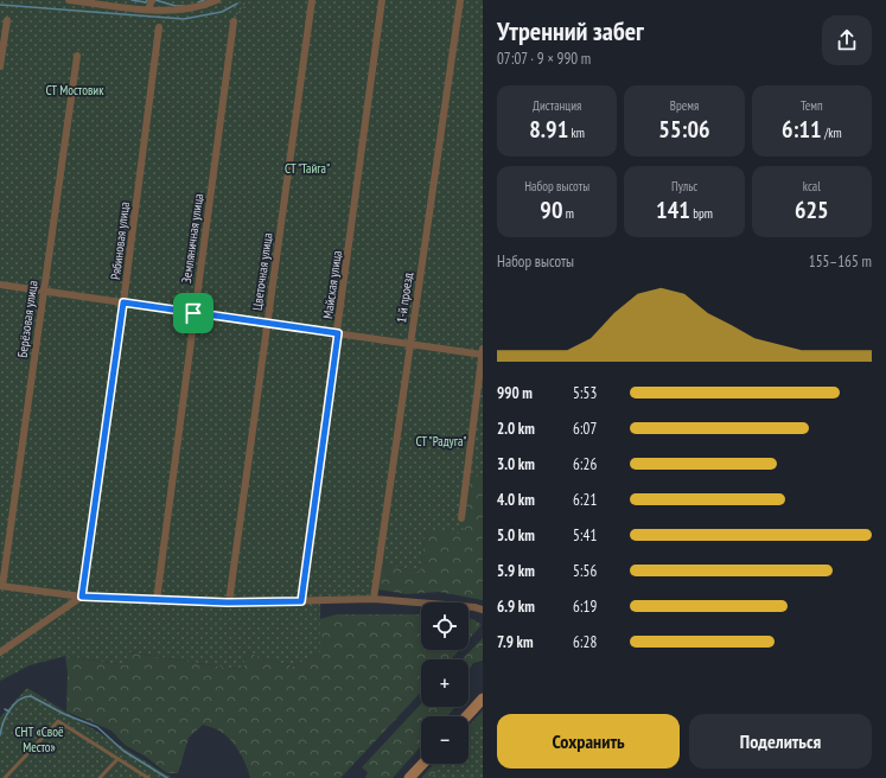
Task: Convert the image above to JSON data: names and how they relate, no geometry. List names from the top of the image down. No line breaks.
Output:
{"streets":{"street":["Земляничная улица","Рябиновая улица","Цветочная улица","Майская улица","1-й проезд","Берёзовая улица"]},"parks":["СТ Мостовик","СТ \"Тайга\"","СТ \"Радуга\"","СНТ «Своё Место»"],"page":{"heading":["Утренний забег","07:07 · 9 × 990 m"],"stats":[["Дистанция","8.91 km"],["Время","55:06"],["Темп","6:11 /km"],["Набор высоты","90 m"],["Пульс","141 bpm"],["kcal","625"]],"chart":["Набор высоты","155–165 m"],"list":[{"name":"990 m","note":"5:53"},{"name":"2.0 km","note":"6:07"},{"name":"3.0 km","note":"6:26"},{"name":"4.0 km","note":"6:21"},{"name":"5.0 km","note":"5:41"},{"name":"5.9 km","note":"5:56"},{"name":"6.9 km","note":"6:19"},{"name":"7.9 km","note":"6:28"}],"map_buttons":["+","−"],"buttons":["Сохранить","Поделиться"]}}
